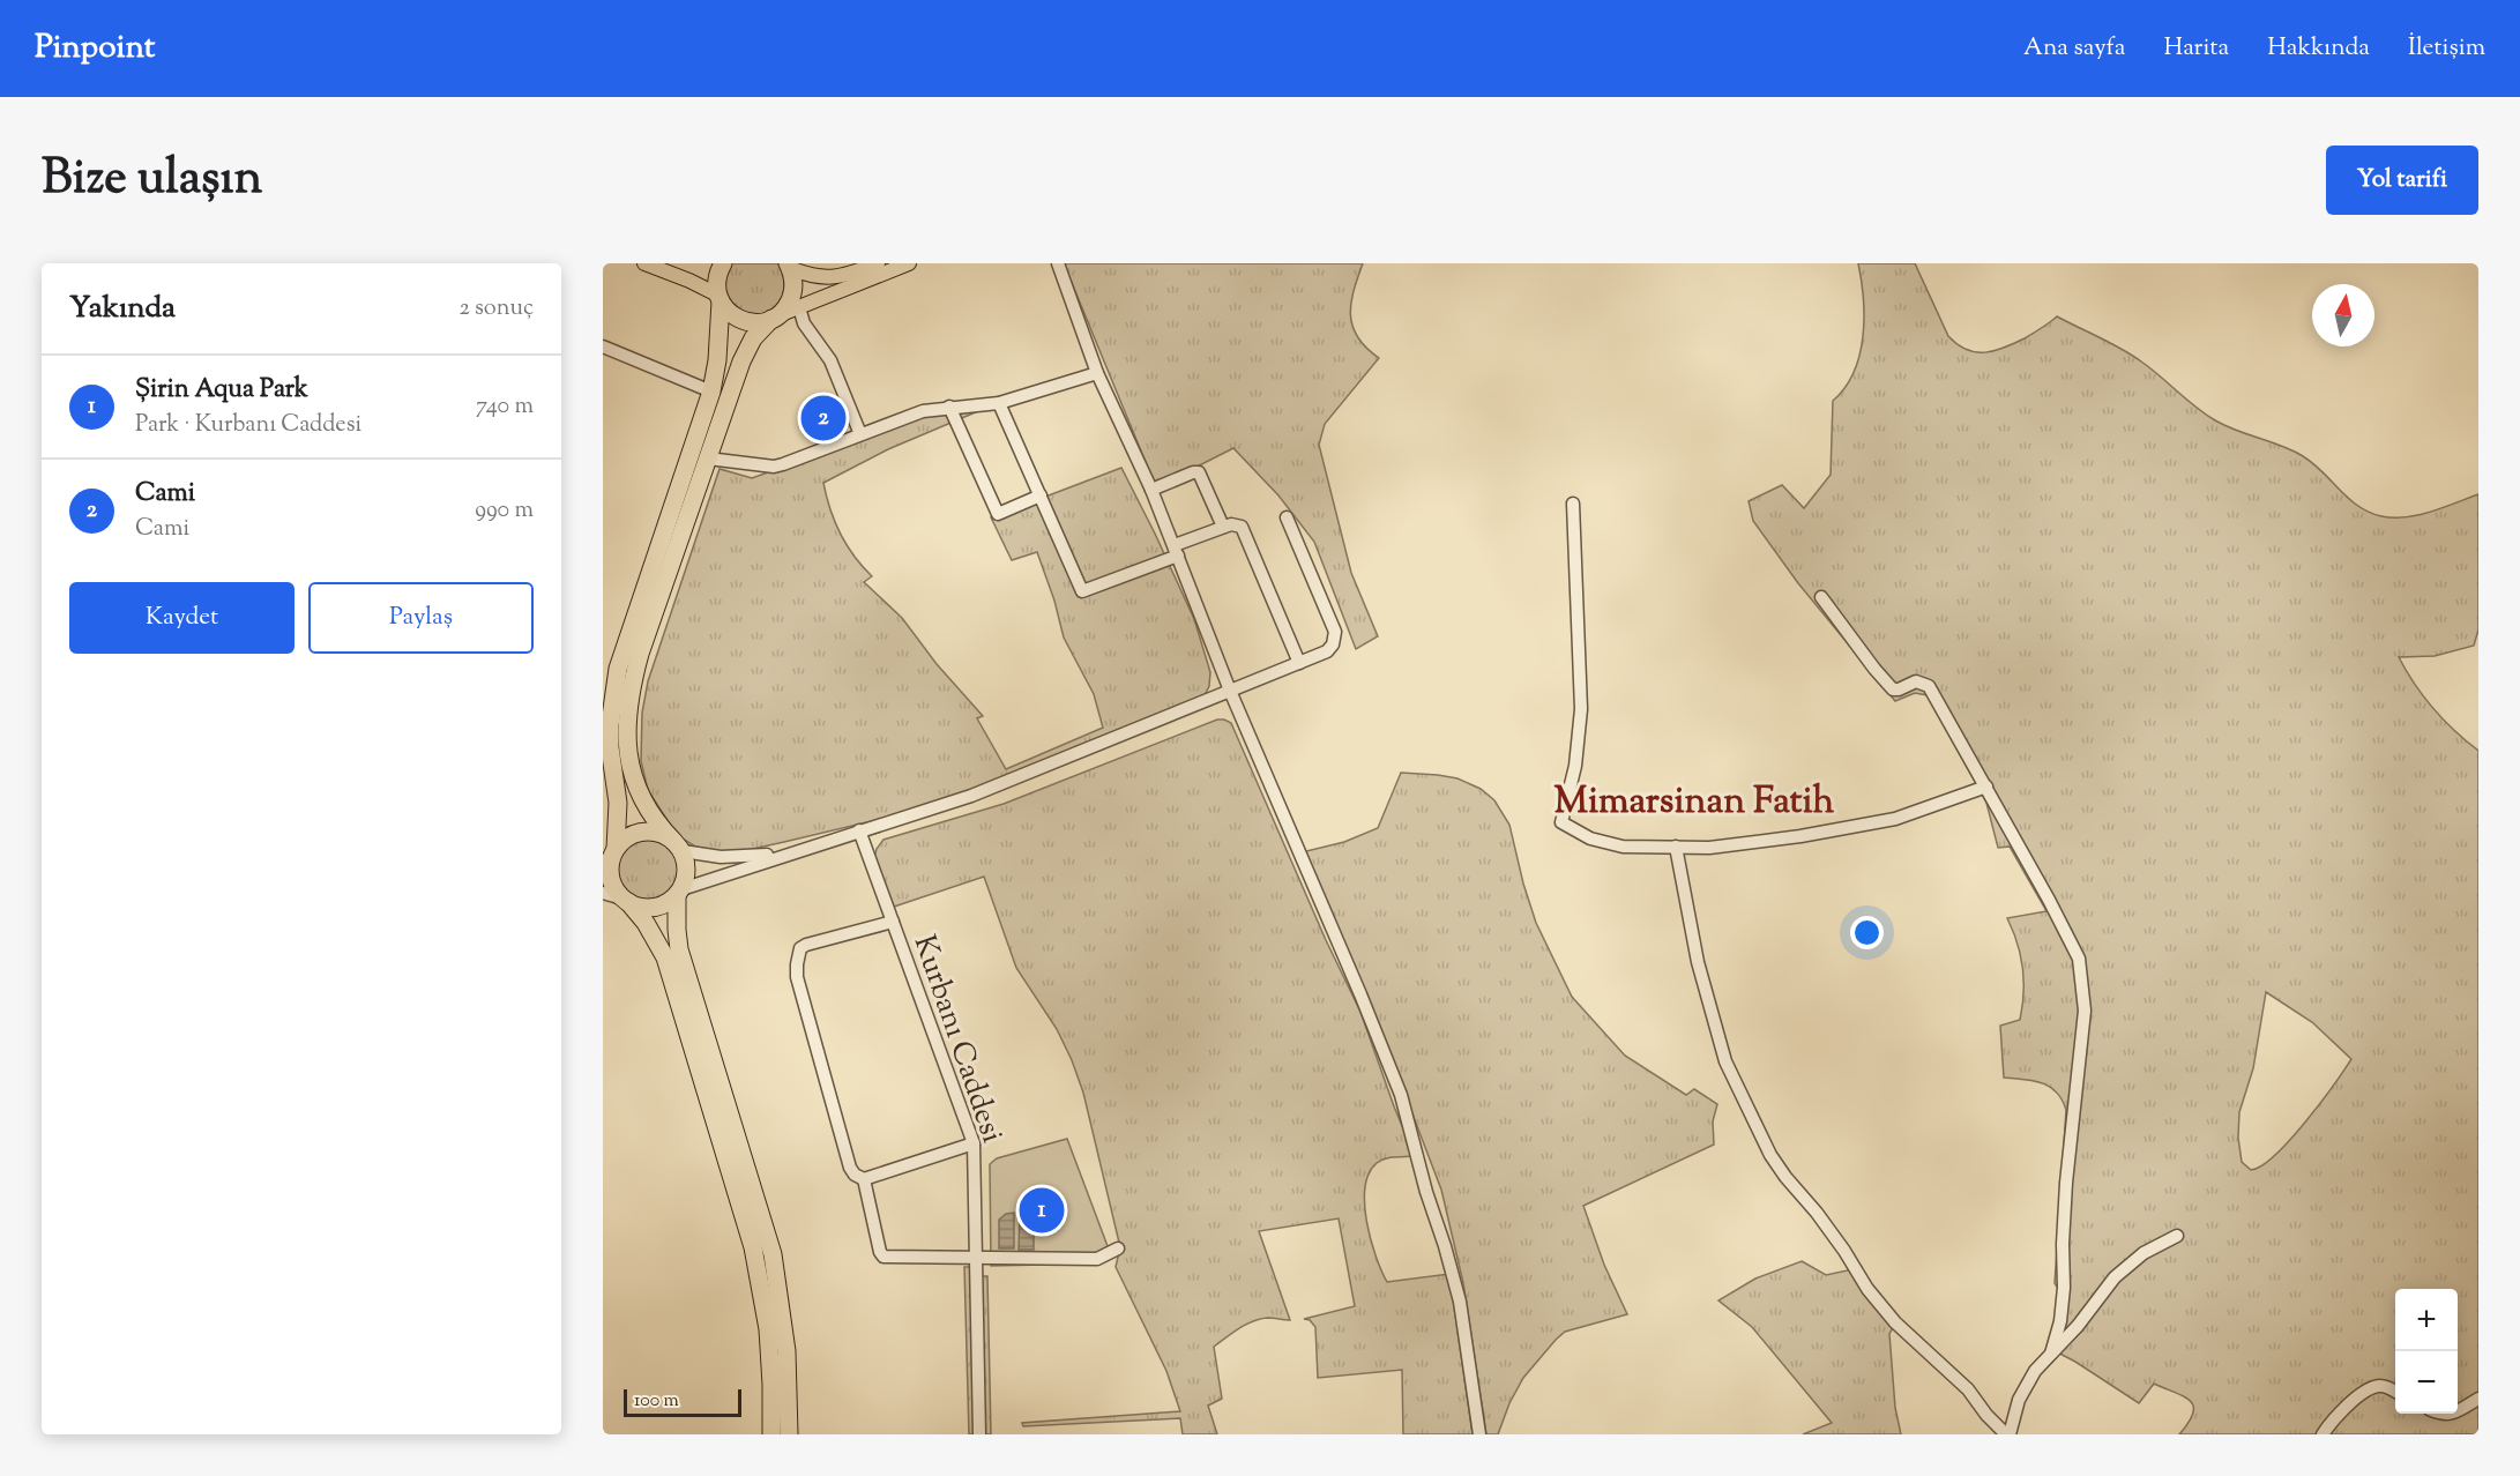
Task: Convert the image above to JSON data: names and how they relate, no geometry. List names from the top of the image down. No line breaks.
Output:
{"streets":{"street":["Kurbanı Caddesi"]},"districts":["Mimarsinan Fatih"],"scale_bar":"100 m","north":"top","page":{"header":"Pinpoint","nav":["Ana sayfa","Harita","Hakkında","İletişim"],"title":"Bize ulaşın","buttons":["Yol tarifi",["Kaydet","Paylaş"]],"heading":["Yakında","2 sonuç"],"list":[{"mark":"1","name":"Şirin Aqua Park","note":"Park · Kurbanı Caddesi","value":"740 m"},{"mark":"2","name":"Cami","note":"Cami","value":"990 m"}],"pins":["2","1"],"map_buttons":["+","−"],"scale":"100 m"}}
